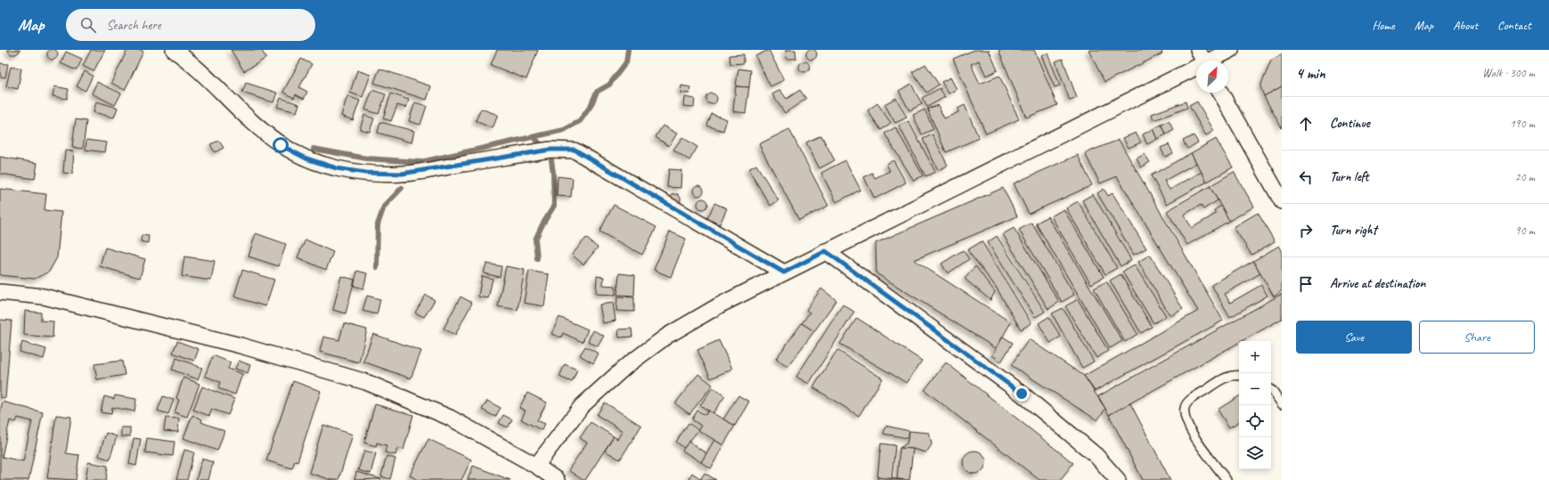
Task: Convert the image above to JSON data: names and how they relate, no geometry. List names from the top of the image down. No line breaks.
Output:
{"north":"top right","page":{"header":"Map","search":"Search here","nav":["Home","Map","About","Contact"],"heading":["4 min","Walk · 300 m"],"list":[["Continue","190 m"],["Turn left","20 m"],["Turn right","90 m"],"Arrive at destination"],"buttons":["Save","Share"],"map_buttons":["+","−"]}}
